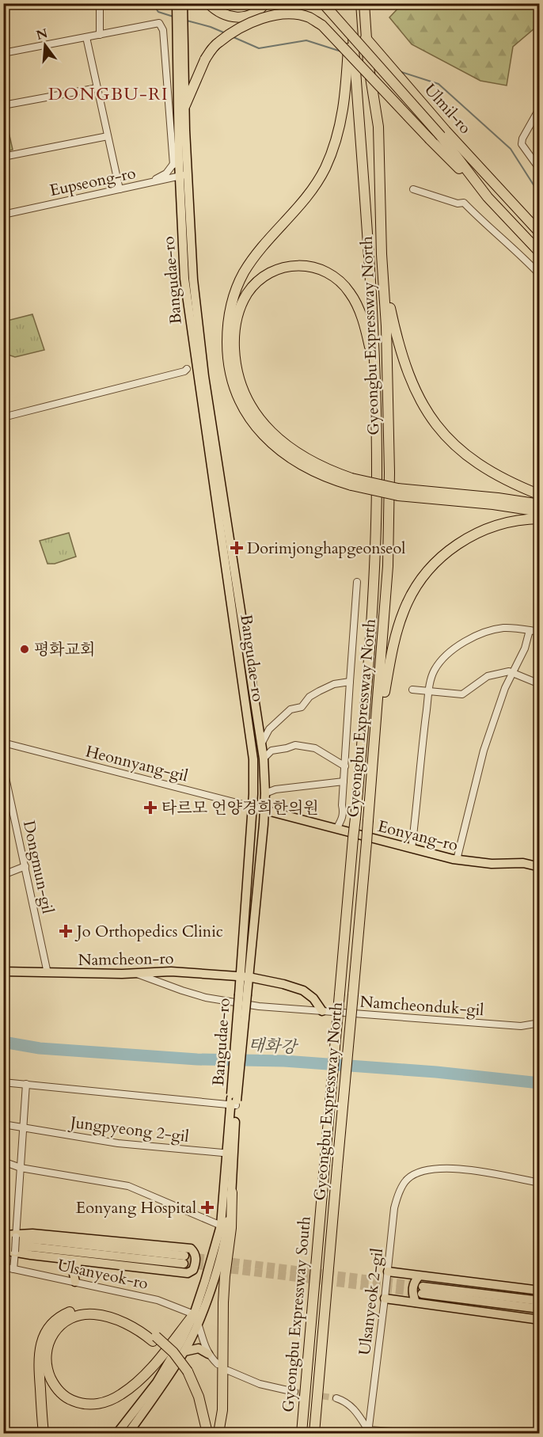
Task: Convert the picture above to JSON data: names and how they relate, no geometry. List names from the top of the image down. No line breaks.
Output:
{"streets":{"highway":["Ulmil-ro","Gyeongbu Expressway North","Gyeongbu Expressway South"],"main road":["Bangudae-ro","Eonyang-ro","Namcheon-ro","Ulsanyeok-ro"],"street":["Eupseong-ro","Heonnyang-gil","Dongmun-gil","Namcheonduk-gil","Jungpyeong 2-gil","Ulsanyeok 2-gil"]},"crossings":[["Eupseong-ro","Bangudae-ro"],["Bangudae-ro","Heonnyang-gil"],["Bangudae-ro","Eonyang-ro"],["Bangudae-ro","Namcheon-ro"],["Bangudae-ro","Jungpyeong 2-gil"],["Bangudae-ro","Ulsanyeok-ro"],["Heonnyang-gil","Eonyang-ro"],["Dongmun-gil","Namcheon-ro"],["Namcheon-ro","Namcheonduk-gil"]],"districts":["DONGBU-RI"],"water":["태화강"],"places":{"health":["Dorimjonghapgeonseol","타르모 언양경희한의원","Jo Orthopedics Clinic","Eonyang Hospital"],"other":["평화교회"]},"north":"top"}
